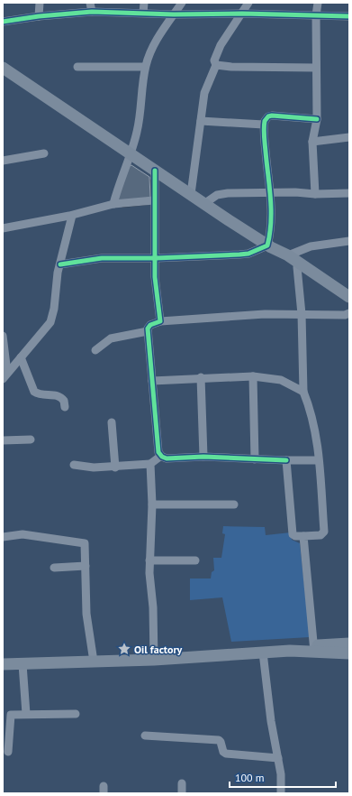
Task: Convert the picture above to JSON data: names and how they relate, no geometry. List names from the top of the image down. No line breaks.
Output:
{"places":{"place":["Oil factory"]},"scale_bar":"100 m"}
